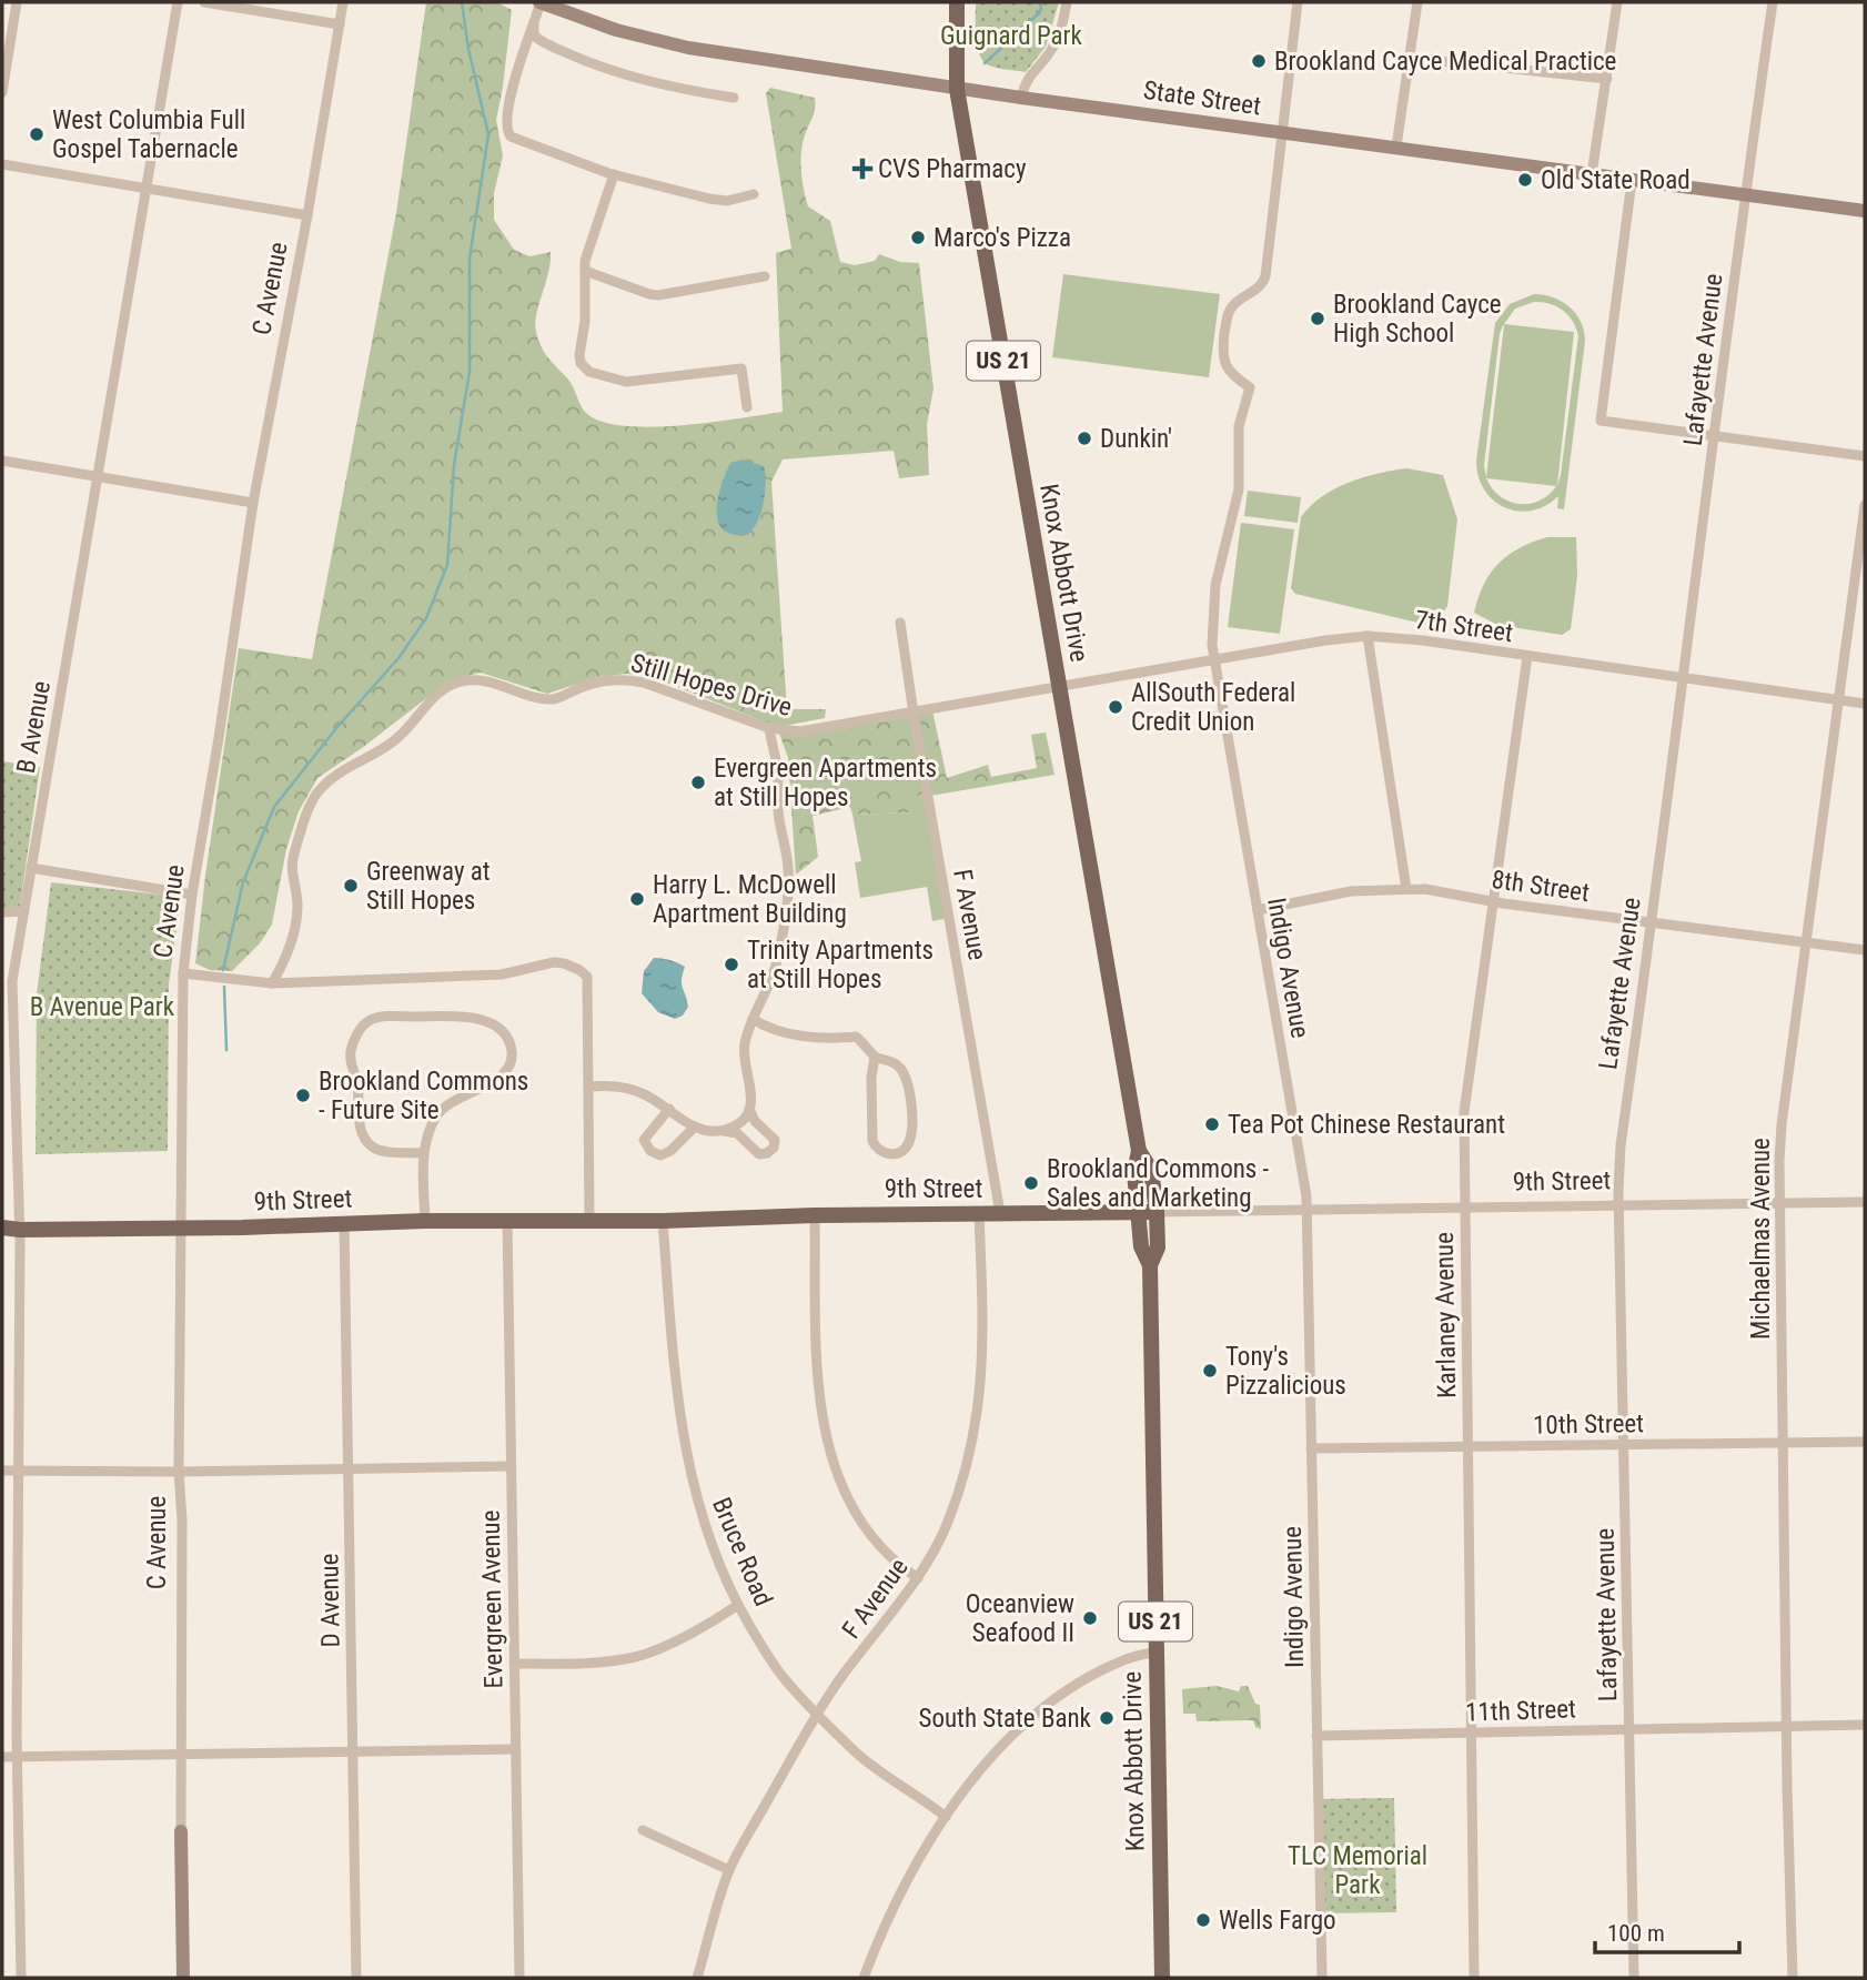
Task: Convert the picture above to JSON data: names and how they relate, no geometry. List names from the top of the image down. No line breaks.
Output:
{"streets":{"main road":["State Street","C Avenue","US 21","Knox Abbott Drive","9th Street"],"street":["Lafayette Avenue","7th Street","Still Hopes Drive","B Avenue","8th Street","F Avenue","Indigo Avenue","Michaelmas Avenue","Karlaney Avenue","10th Street","Bruce Road","Evergreen Avenue","D Avenue","11th Street"]},"crossings":[["State Street","Lafayette Avenue"],["State Street","Knox Abbott Drive"],["State Street","Indigo Avenue"],["C Avenue","9th Street"],["Lafayette Avenue","7th Street"],["Lafayette Avenue","8th Street"],["Lafayette Avenue","9th Street"],["Lafayette Avenue","10th Street"],["Lafayette Avenue","11th Street"],["Knox Abbott Drive","7th Street"],["Knox Abbott Drive","Still Hopes Drive"],["Knox Abbott Drive","9th Street"],["7th Street","Still Hopes Drive"],["7th Street","Indigo Avenue"],["7th Street","Michaelmas Avenue"],["7th Street","Karlaney Avenue"],["Still Hopes Drive","F Avenue"],["B Avenue","9th Street"],["8th Street","Indigo Avenue"],["8th Street","Michaelmas Avenue"],["8th Street","Karlaney Avenue"],["F Avenue","9th Street"],["F Avenue","Bruce Road"],["Indigo Avenue","9th Street"],["Indigo Avenue","10th Street"],["Indigo Avenue","11th Street"],["9th Street","Michaelmas Avenue"],["9th Street","Karlaney Avenue"],["9th Street","Bruce Road"],["9th Street","Evergreen Avenue"],["9th Street","D Avenue"],["Michaelmas Avenue","10th Street"],["Michaelmas Avenue","11th Street"],["Karlaney Avenue","10th Street"],["Karlaney Avenue","11th Street"]],"parks":["Guignard Park","B Avenue Park","TLC Memorial Park"],"places":{"other":["Brookland Cayce Medical Practice","West Columbia Full Gospel Tabernacle","Old State Road","Marco's Pizza","Brookland Cayce High School","Dunkin'","AllSouth Federal Credit Union","Evergreen Apartments at Still Hopes","Greenway at Still Hopes","Harry L. McDowell Apartment Building","Trinity Apartments at Still Hopes","Brookland Commons - Future Site","Tea Pot Chinese Restaurant","Brookland Commons - Sales and Marketing","Tony's Pizzalicious","Oceanview Seafood II","South State Bank","Wells Fargo"],"health":["CVS Pharmacy"]},"scale_bar":"100 m"}
